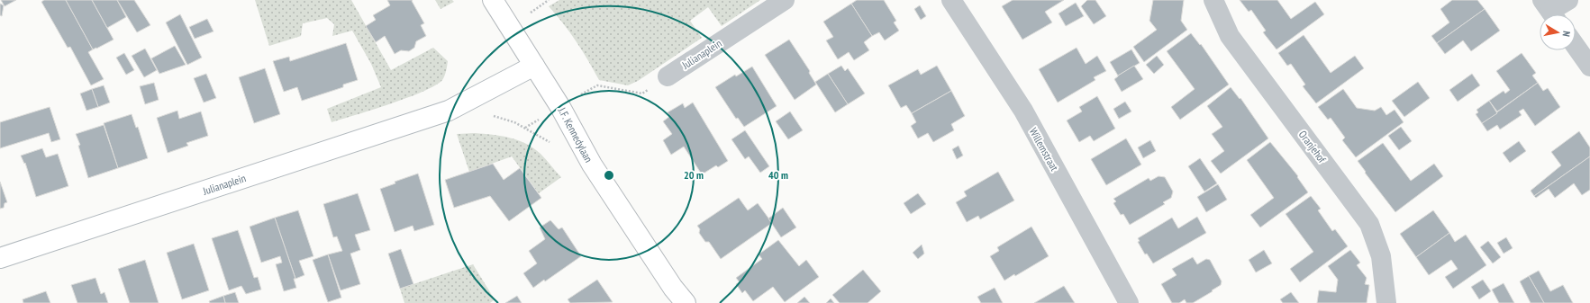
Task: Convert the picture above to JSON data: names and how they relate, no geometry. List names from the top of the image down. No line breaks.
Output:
{"streets":{"street":["Julianaplein","J.F. Kennedylaan","Oranjehof","Willemstraat"]},"crossings":[["Julianaplein","J.F. Kennedylaan"]],"north":"right","rings":["20 m","40 m"]}
